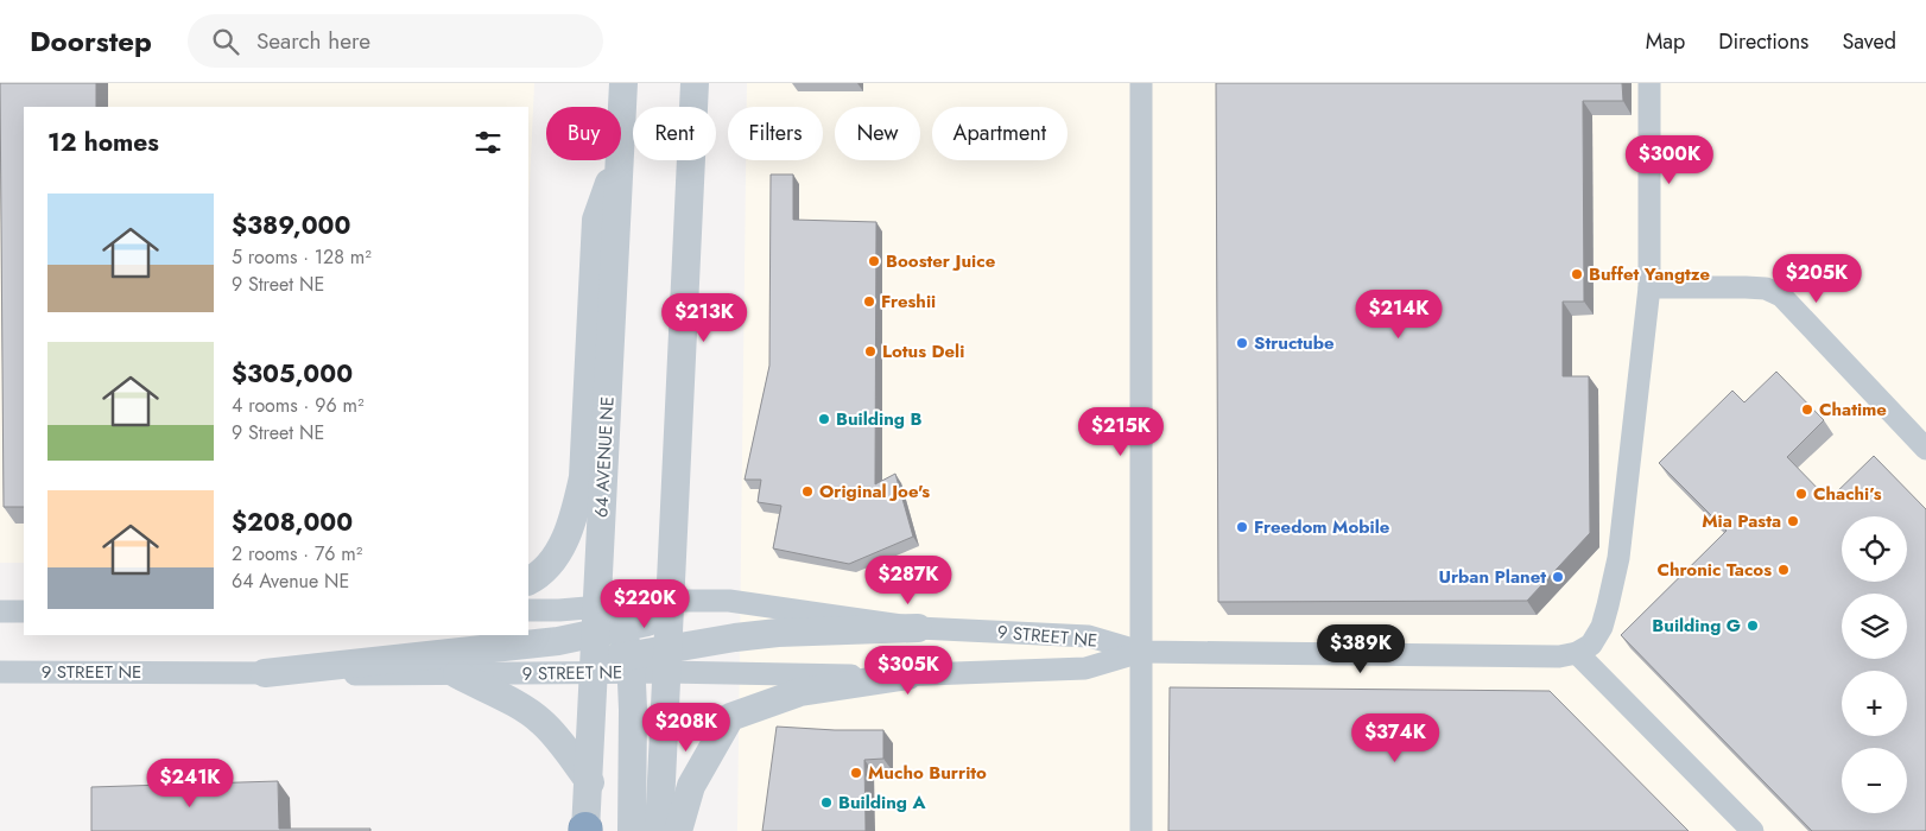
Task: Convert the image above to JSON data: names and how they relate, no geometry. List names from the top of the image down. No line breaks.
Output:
{"streets":{"street":["64 AVENUE NE","9 STREET NE"]},"crossings":[["64 AVENUE NE","9 STREET NE"]],"places":["Booster Juice","Buffet Yangtze","Freshii","Structube","Lotus Deli","Chatime","Building B","Original Joe's","Chachi’s","Mia Pasta","Freedom Mobile","Chronic Tacos","Urban Planet","Building G","Mucho Burrito","Building A"],"page":{"header":"Doorstep","search":"Search here","nav":["Map","Directions","Saved"],"chip":["Buy","Rent","Filters","New","Apartment"],"heading":"12 homes","price":["$300K","$205K","$214K","$213K","$215K","$287K","$220K","$389K","$305K","$208K","$374K","$241K"],"list":[{"name":"$389,000","note":"5 rooms · 128 m² · 9 Street NE"},{"name":"$305,000","note":"4 rooms · 96 m² · 9 Street NE"},{"name":"$208,000","note":"2 rooms · 76 m² · 64 Avenue NE"}],"map_buttons":["+","−"]}}
